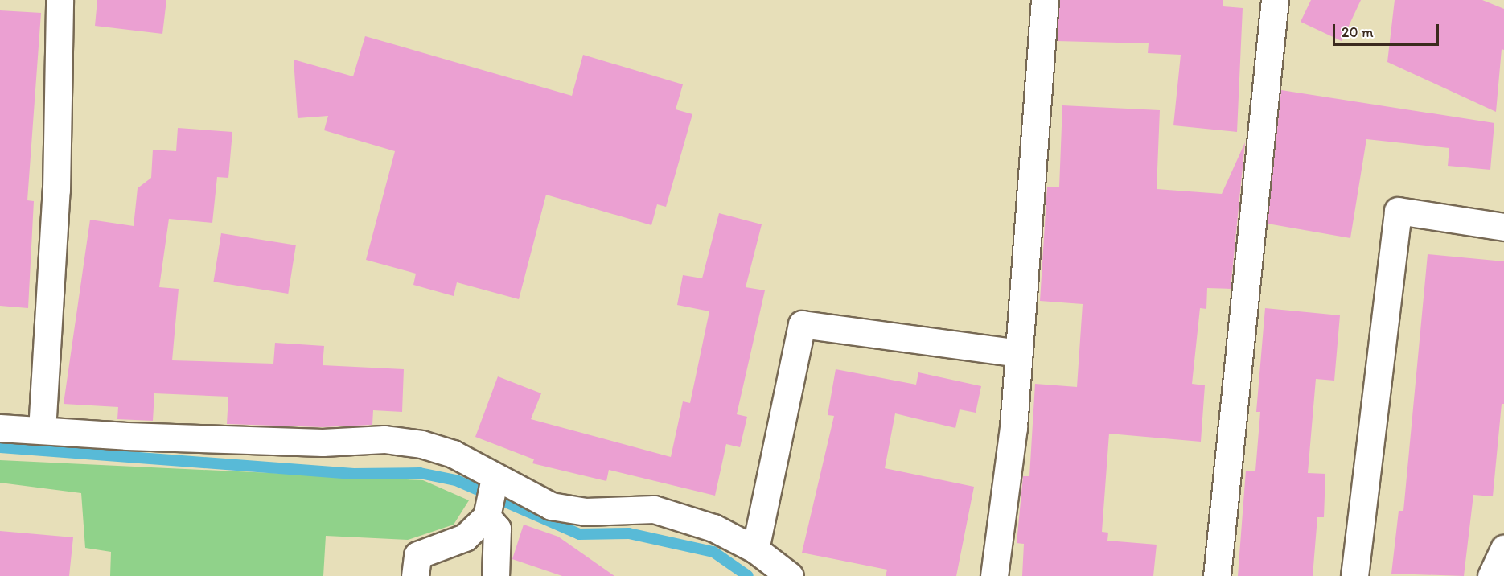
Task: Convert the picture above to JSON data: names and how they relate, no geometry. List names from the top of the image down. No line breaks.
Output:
{"scale_bar":"20 m"}
